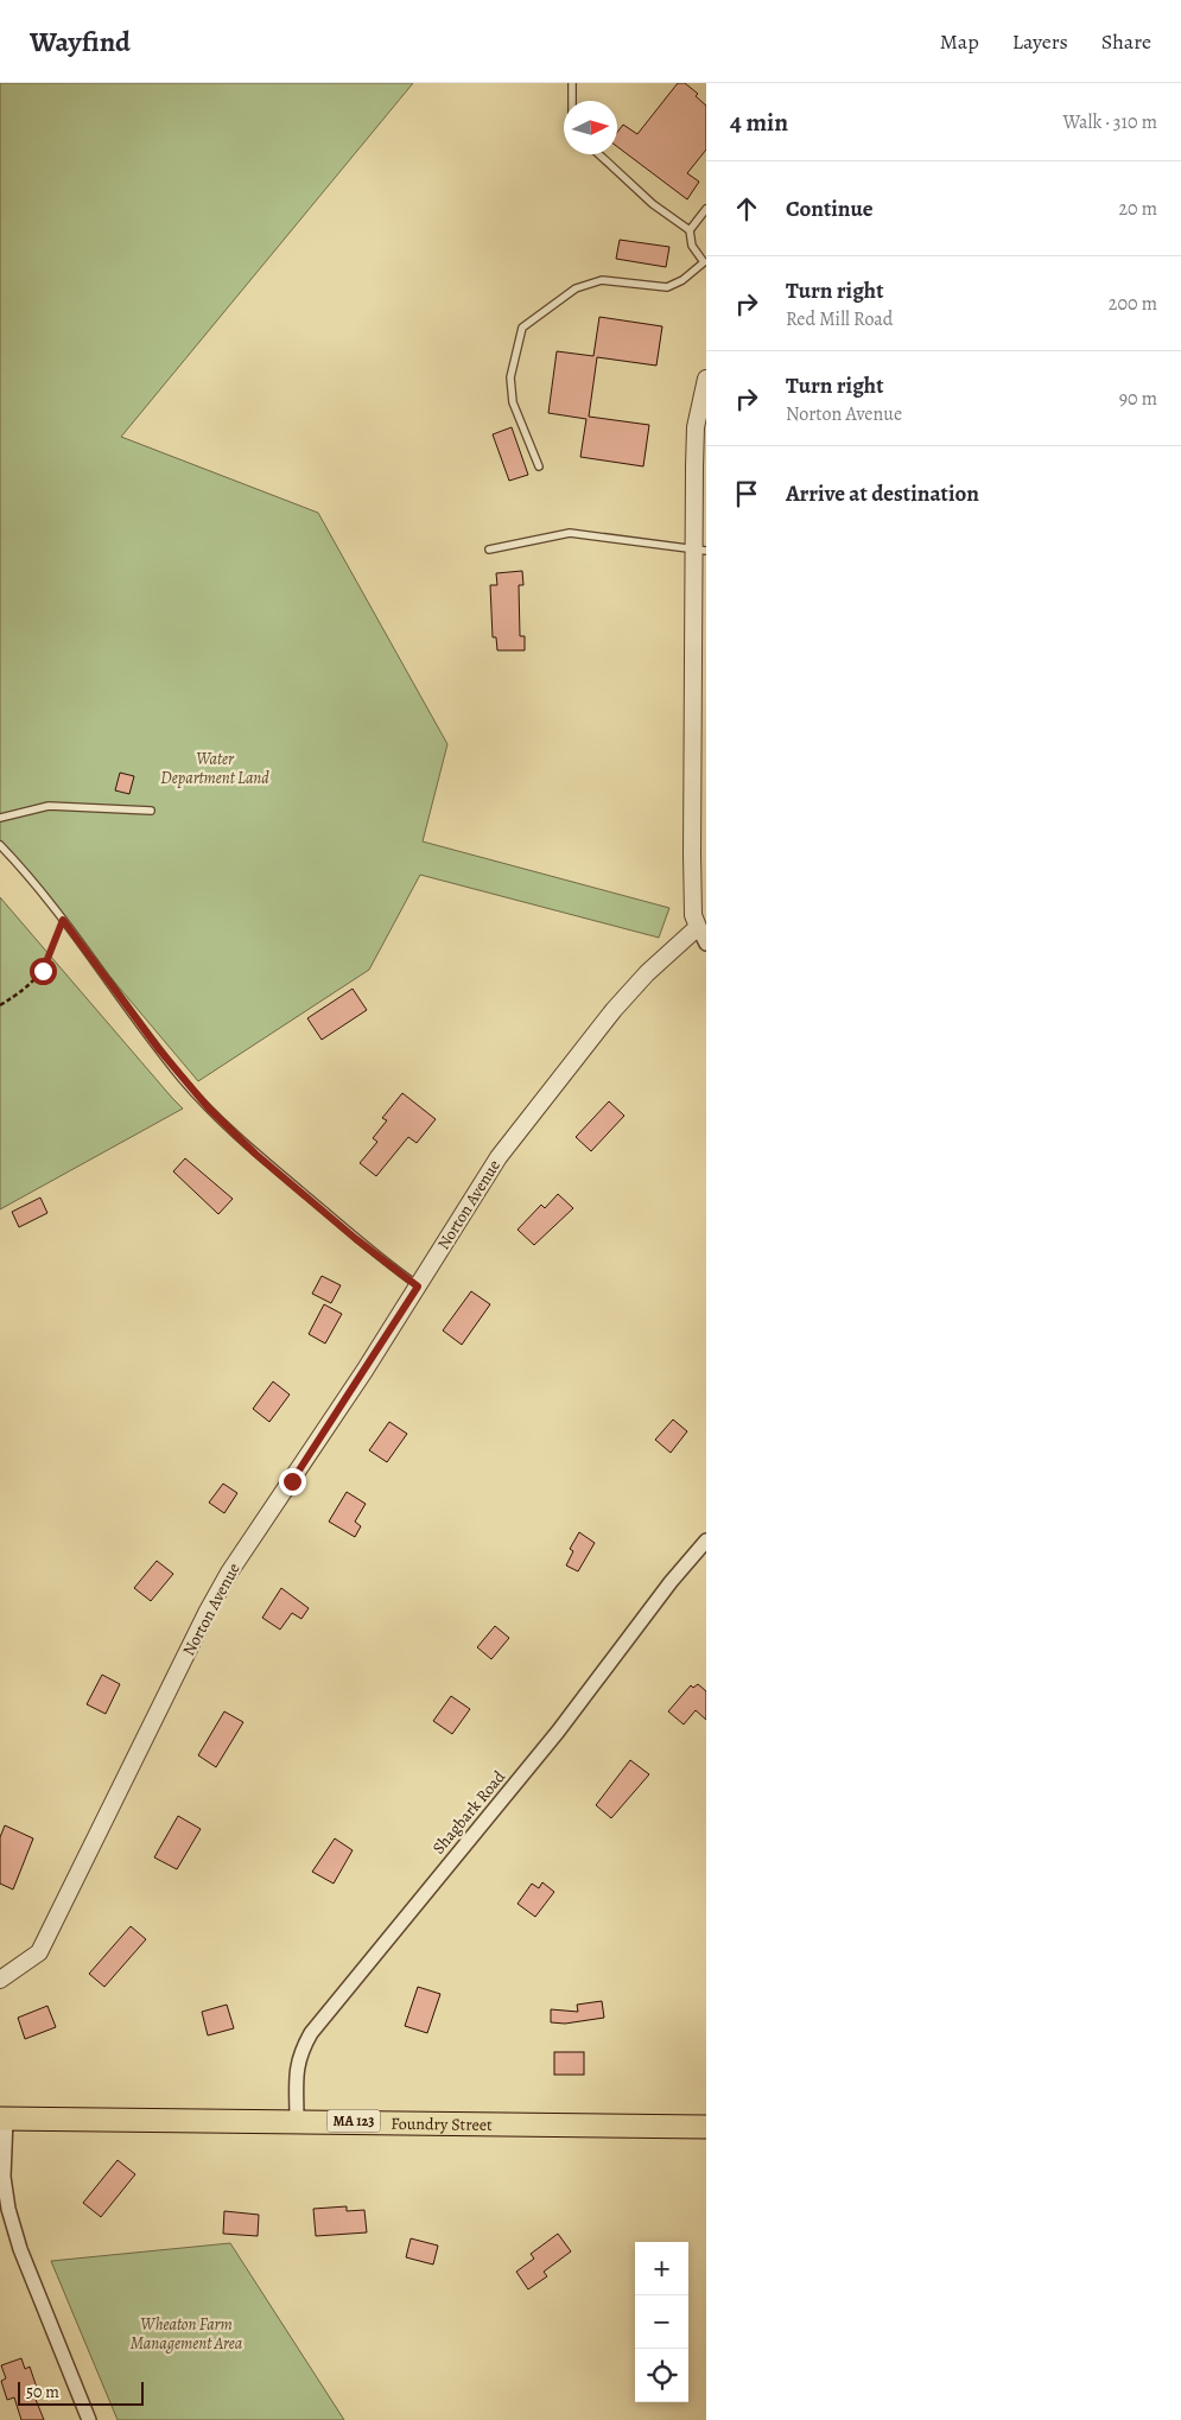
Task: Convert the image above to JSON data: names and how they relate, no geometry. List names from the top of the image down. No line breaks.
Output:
{"streets":{"highway":["MA 123","Foundry Street"],"street":["Norton Avenue","Shagbark Road"]},"crossings":[["Shagbark Road","Foundry Street"]],"parks":["Water Department Land","Wheaton Farm Management Area"],"scale_bar":"50 m","north":"right","page":{"header":"Wayfind","nav":["Map","Layers","Share"],"heading":["4 min","Walk · 310 m"],"list":[["Continue","20 m"],["Turn right","Red Mill Road","200 m"],["Turn right","Norton Avenue","90 m"],"Arrive at destination"],"map_buttons":["+","−"],"scale":"50 m"}}
